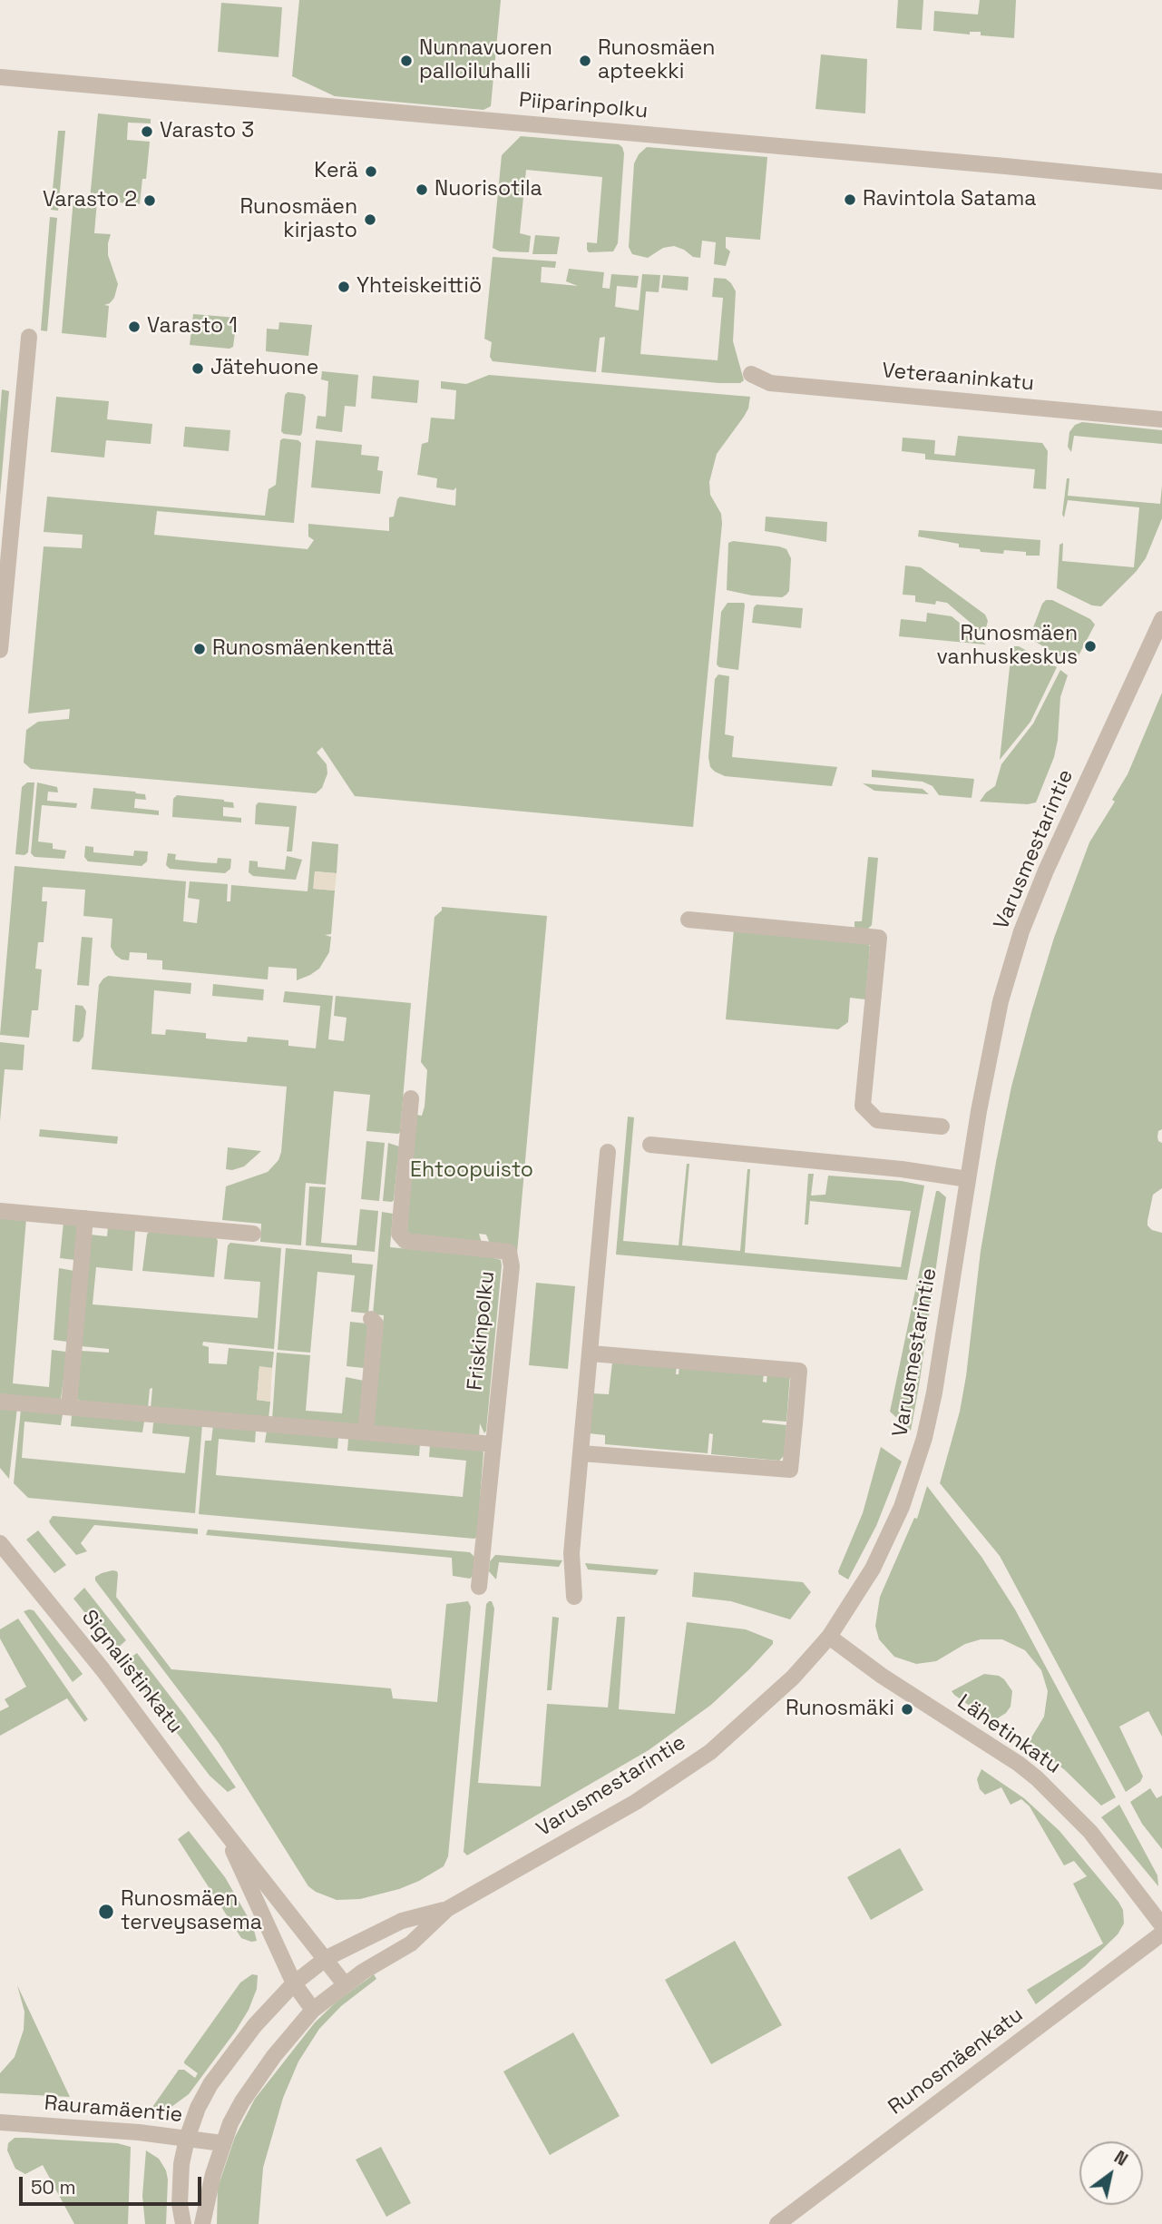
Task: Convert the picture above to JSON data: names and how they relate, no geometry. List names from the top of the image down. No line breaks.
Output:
{"streets":{"street":["Piiparinpolku","Veteraaninkatu","Varusmestarintie","Friskinpolku","Signalistinkatu","Lähetinkatu","Runosmäenkatu","Rauramäentie"]},"crossings":[["Varusmestarintie","Signalistinkatu"],["Varusmestarintie","Lähetinkatu"],["Varusmestarintie","Rauramäentie"]],"parks":["Ehtoopuisto"],"places":["Nunnavuoren palloiluhalli","Runosmäen apteekki","Varasto 3","Kerä","Nuorisotila","Ravintola Satama","Varasto 2","Runosmäen kirjasto","Yhteiskeittiö","Varasto 1","Jätehuone","Runosmäen vanhuskeskus","Runosmäenkenttä","Runosmäki","Runosmäen terveysasema"],"scale_bar":"50 m","north":"top right"}
